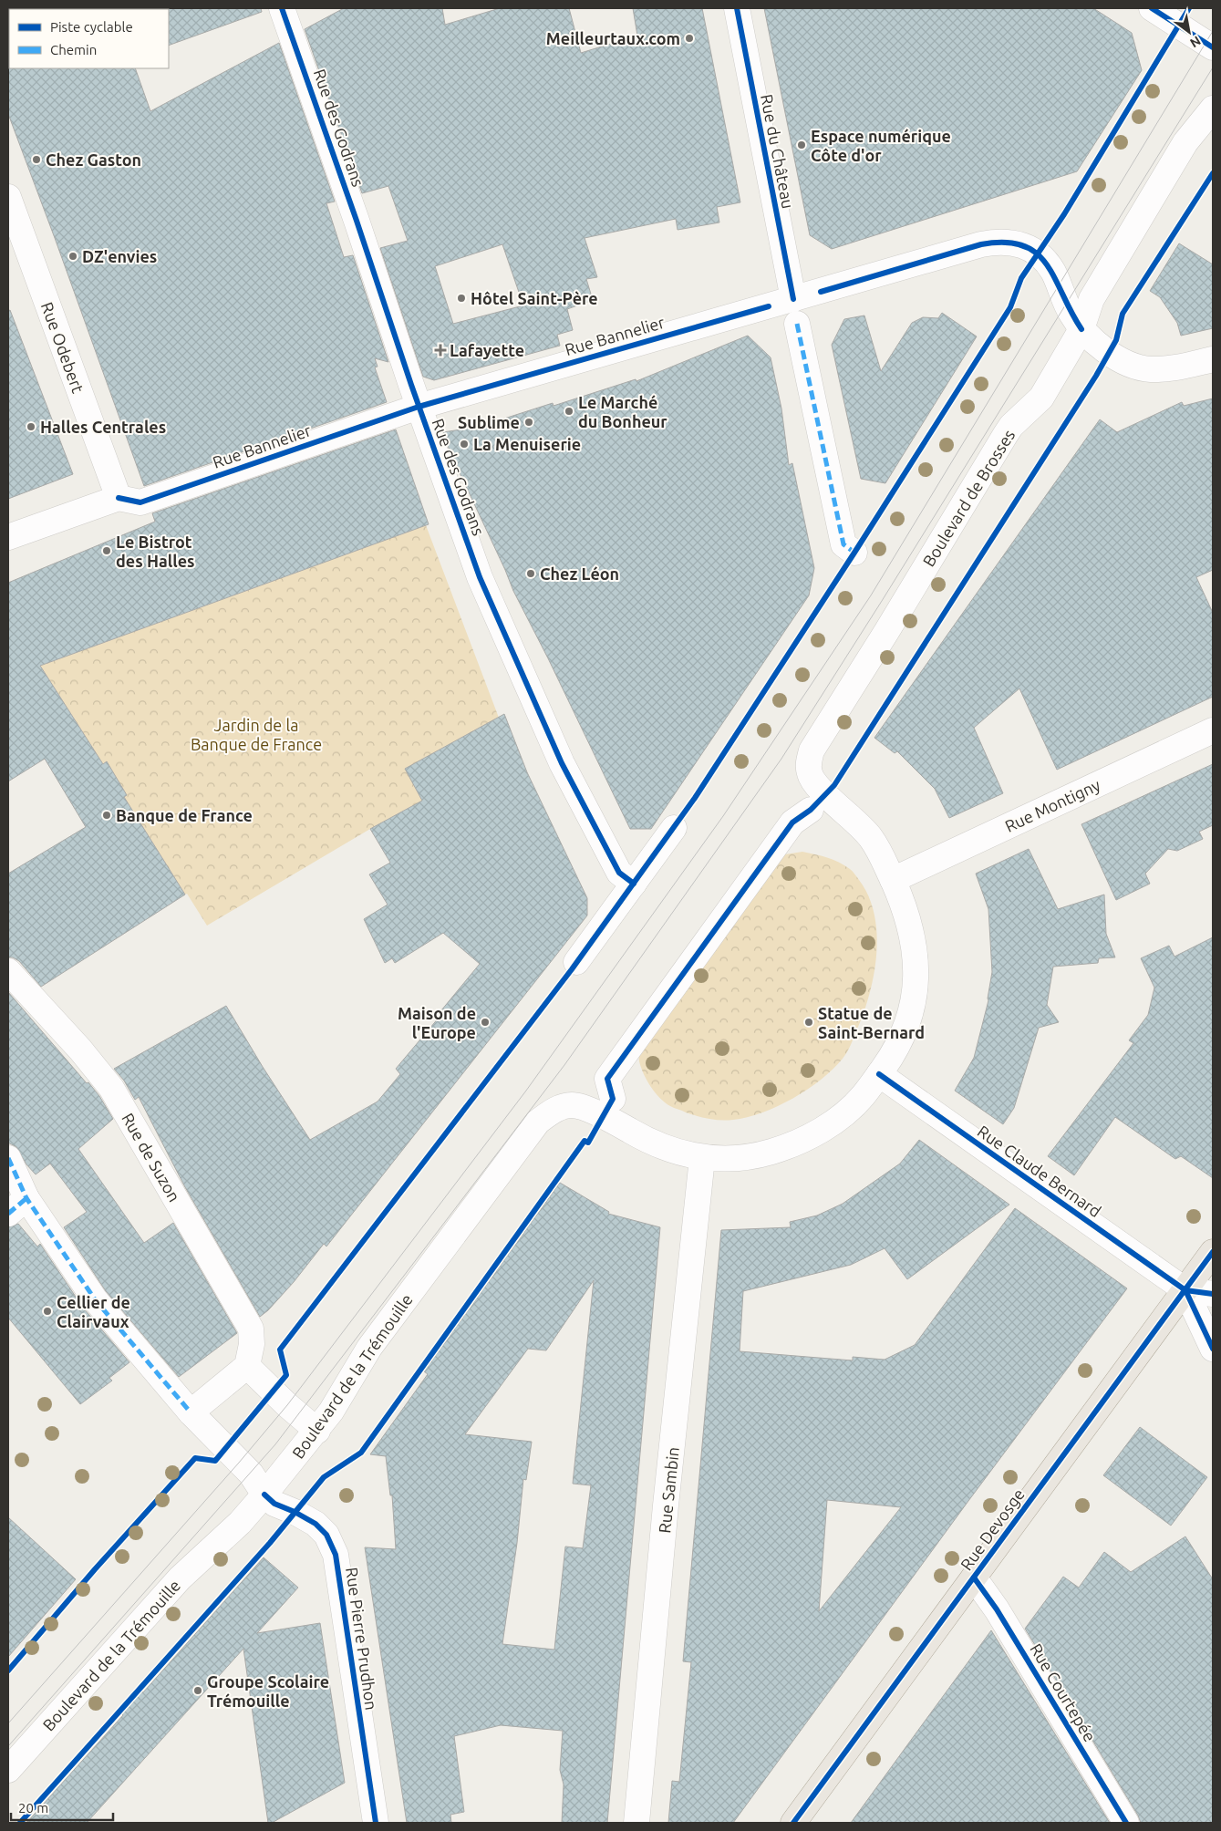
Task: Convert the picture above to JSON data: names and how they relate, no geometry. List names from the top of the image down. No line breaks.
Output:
{"streets":{"main road":["Rue Devosge"],"street":["Rue des Godrans","Rue du Château","Rue Bannelier","Rue Odebert","Boulevard de Brosses","Rue Montigny","Rue de Suzon","Rue Claude Bernard","Boulevard de la Trémouille","Rue Sambin","Rue Pierre Prudhon","Rue Courtepée"]},"crossings":[["Rue des Godrans","Rue Bannelier"],["Rue du Château","Rue Bannelier"],["Rue Bannelier","Rue Odebert"],["Rue Bannelier","Boulevard de Brosses"],["Boulevard de Brosses","Boulevard de la Trémouille"],["Rue Montigny","Boulevard de la Trémouille"],["Rue Claude Bernard","Boulevard de la Trémouille"],["Rue Claude Bernard","Rue Devosge"],["Boulevard de la Trémouille","Rue Sambin"],["Boulevard de la Trémouille","Rue Pierre Prudhon"],["Rue Devosge","Rue Courtepée"]],"parks":["Jardin de la Banque de France"],"places":{"other":["Meilleurtaux.com","Espace numérique Côte d'or","Chez Gaston","DZ'envies","Hôtel Saint-Père","Le Marché du Bonheur","Sublime","Halles Centrales","La Menuiserie","Le Bistrot des Halles","Chez Léon","Banque de France","Maison de l'Europe","Statue de Saint-Bernard","Cellier de Clairvaux","Groupe Scolaire Trémouille"],"health":["Lafayette"]},"legend":["Piste cyclable","Chemin"],"scale_bar":"20 m","north":"bottom right"}
